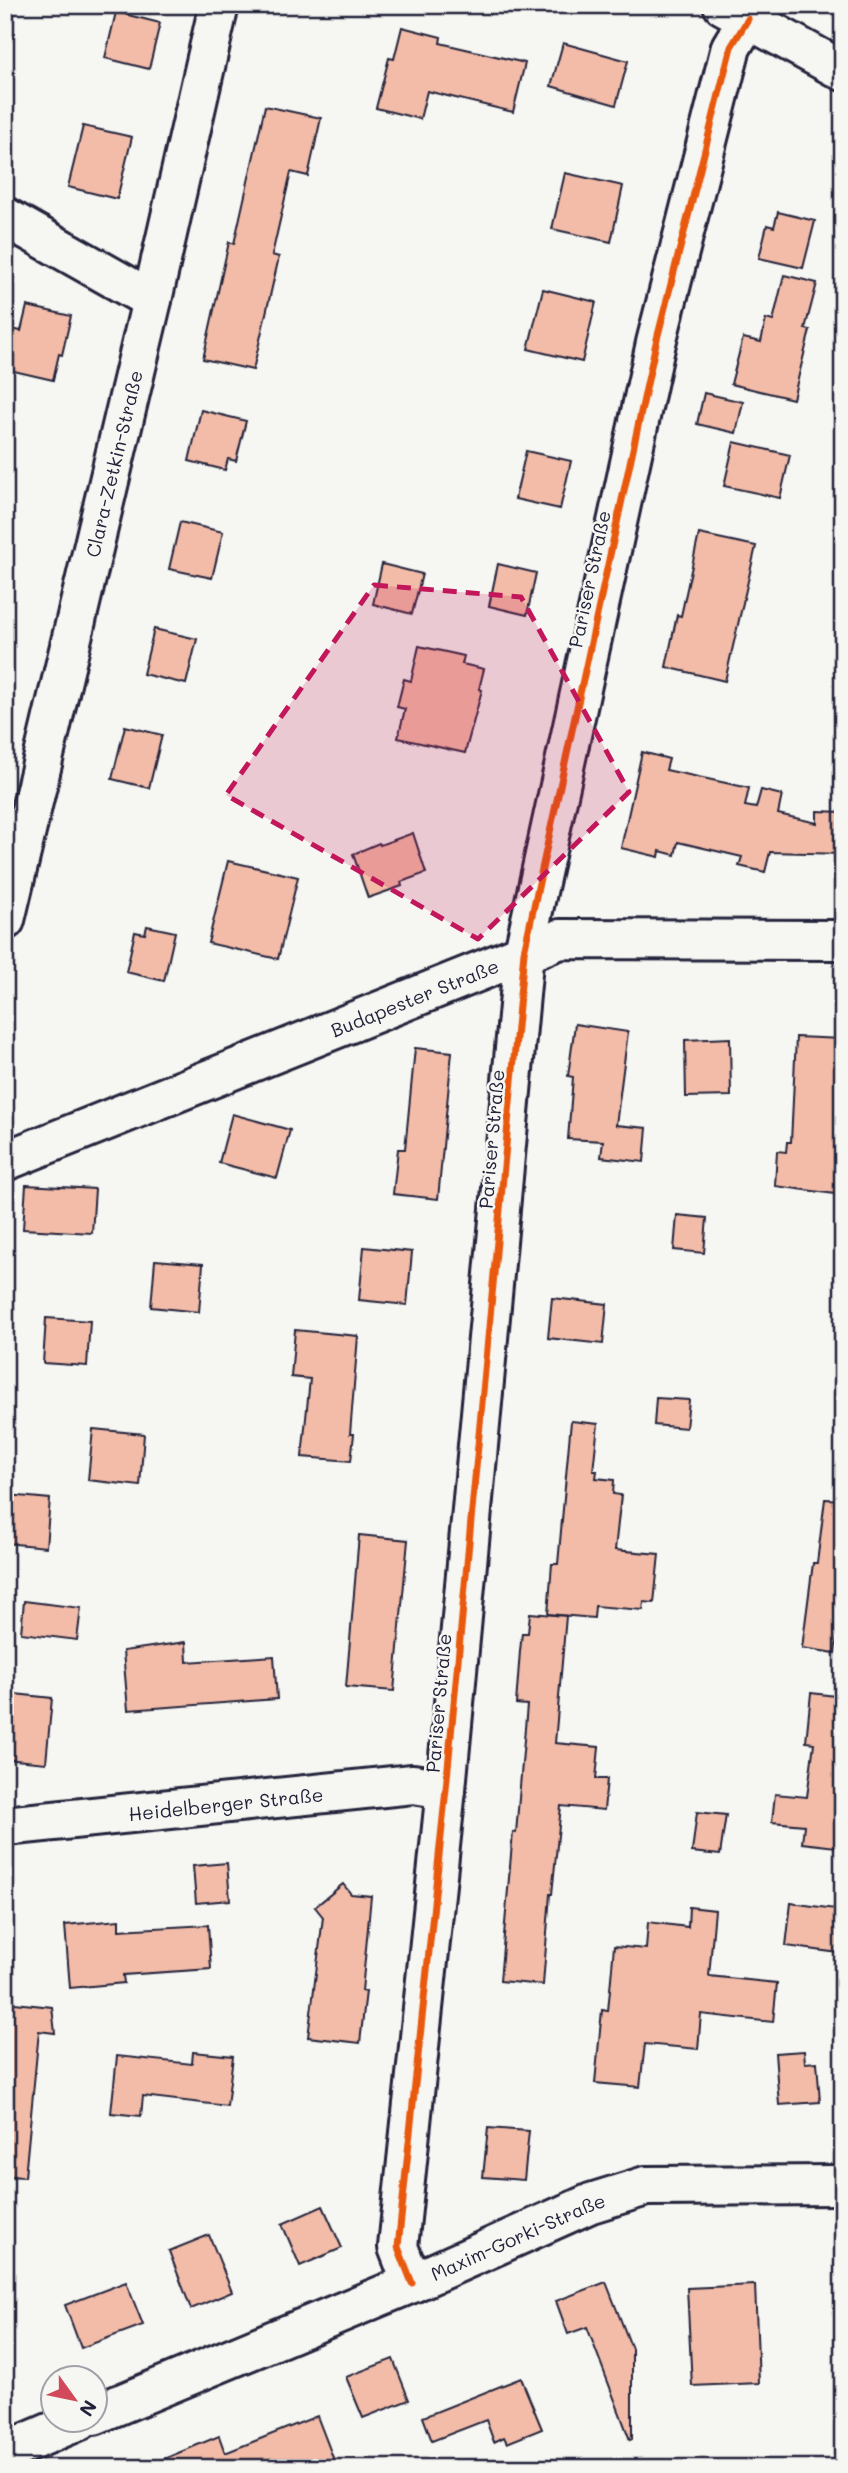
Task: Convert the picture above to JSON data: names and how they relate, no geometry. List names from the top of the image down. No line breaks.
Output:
{"streets":{"street":["Clara-Zetkin-Straße","Pariser Straße","Budapester Straße","Heidelberger Straße","Maxim-Gorki-Straße"]},"crossings":[["Pariser Straße","Budapester Straße"],["Pariser Straße","Heidelberger Straße"],["Pariser Straße","Maxim-Gorki-Straße"]],"north":"bottom right"}
